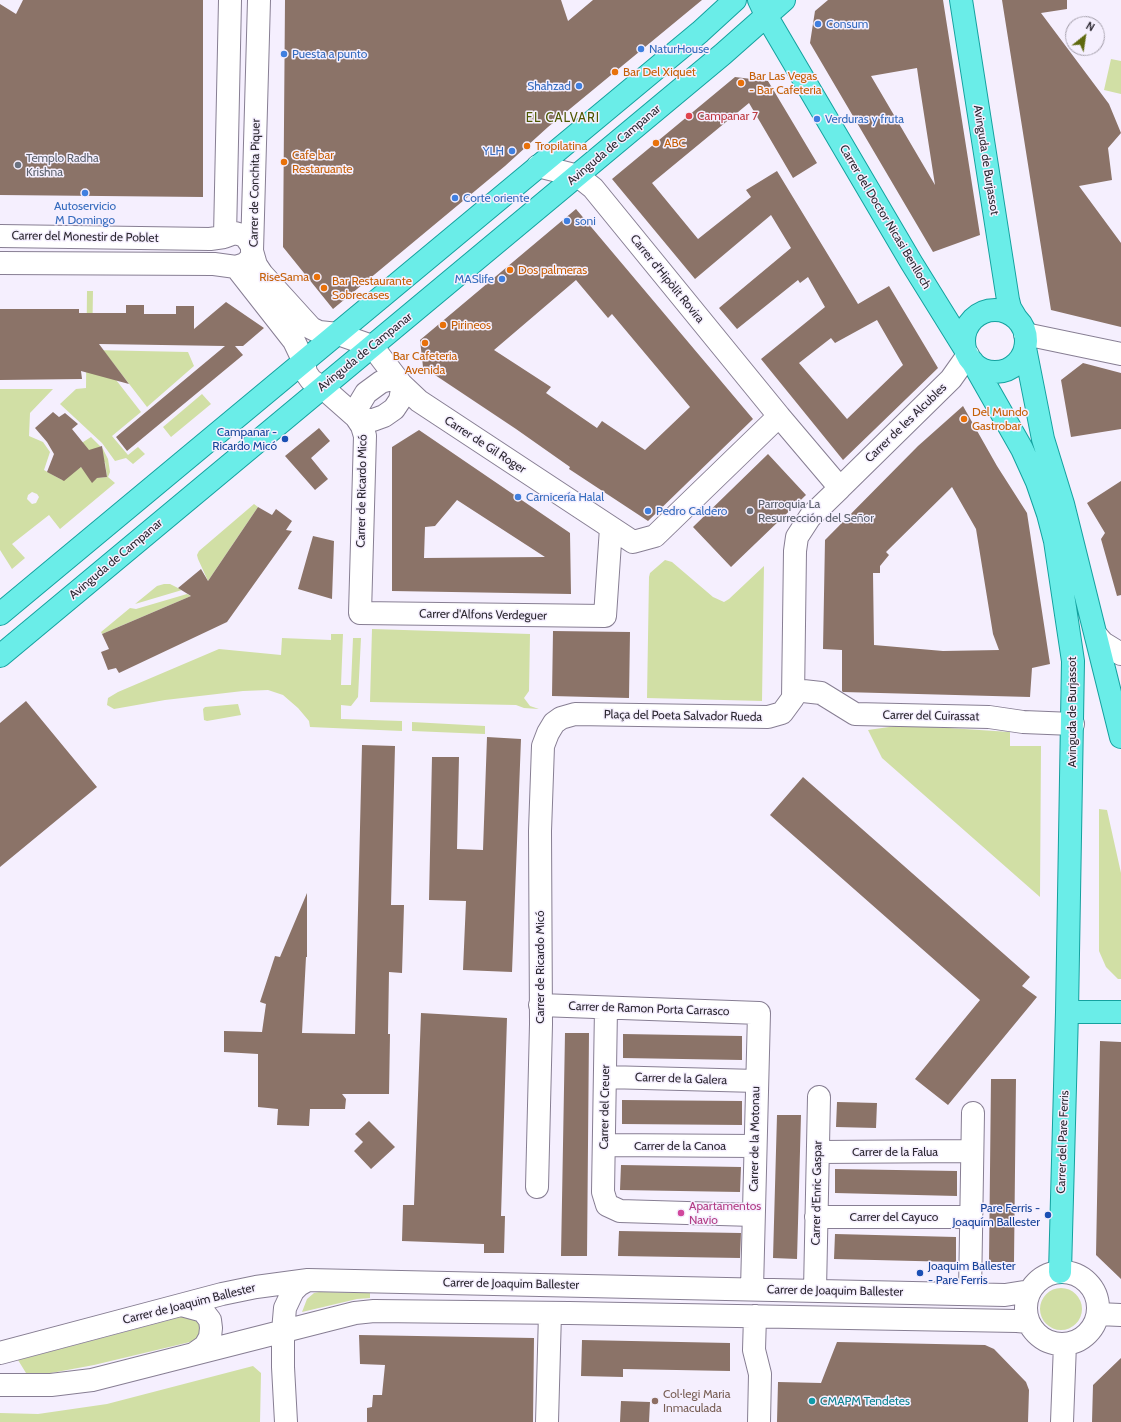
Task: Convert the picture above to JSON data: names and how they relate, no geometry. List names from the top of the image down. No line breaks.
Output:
{"streets":{"main road":["Avinguda de Campanar","Avinguda de Burjassot","Carrer del Doctor Nicasi Benlloch","Carrer del Pare Ferris"],"street":["Carrer de Conchita Piquer","Carrer del Monestir de Poblet","Carrer d'Hipòlit Rovira","Carrer de les Alcubles","Carrer de Gil Roger","Carrer de Ricardo Micó","Carrer d'Alfons Verdeguer","Plaça del Poeta Salvador Rueda","Carrer del Cuirassat","Carrer de Ramon Porta Carrasco","Carrer de la Galera","Carrer del Creuer","Carrer de la Motonau","Carrer de la Canoa","Carrer de la Falua","Carrer d'Enric Gaspar","Carrer del Cayuco","Carrer de Joaquim Ballester"]},"crossings":[["Avinguda de Campanar","Carrer de Conchita Piquer"],["Avinguda de Campanar","Carrer del Doctor Nicasi Benlloch"],["Avinguda de Campanar","Carrer d'Hipòlit Rovira"],["Avinguda de Campanar","Carrer de Gil Roger"],["Avinguda de Campanar","Carrer de Ricardo Micó"],["Avinguda de Burjassot","Carrer del Doctor Nicasi Benlloch"],["Avinguda de Burjassot","Carrer de les Alcubles"],["Avinguda de Burjassot","Carrer del Cuirassat"],["Avinguda de Burjassot","Carrer del Pare Ferris"],["Carrer de Conchita Piquer","Carrer del Monestir de Poblet"],["Carrer de Conchita Piquer","Carrer de Gil Roger"],["Carrer del Doctor Nicasi Benlloch","Carrer de les Alcubles"],["Carrer d'Hipòlit Rovira","Carrer de Gil Roger"],["Carrer de les Alcubles","Plaça del Poeta Salvador Rueda"],["Carrer de Gil Roger","Carrer d'Alfons Verdeguer"],["Carrer de Ricardo Micó","Carrer d'Alfons Verdeguer"],["Carrer de Ricardo Micó","Plaça del Poeta Salvador Rueda"],["Carrer de Ricardo Micó","Carrer de Ramon Porta Carrasco"],["Plaça del Poeta Salvador Rueda","Carrer del Cuirassat"],["Carrer de Ramon Porta Carrasco","Carrer del Creuer"],["Carrer de Ramon Porta Carrasco","Carrer de la Motonau"],["Carrer de la Galera","Carrer del Creuer"],["Carrer de la Galera","Carrer de la Motonau"],["Carrer del Creuer","Carrer de la Motonau"],["Carrer del Creuer","Carrer de la Canoa"],["Carrer de la Motonau","Carrer de la Canoa"],["Carrer de la Motonau","Carrer de Joaquim Ballester"],["Carrer del Pare Ferris","Carrer de Joaquim Ballester"],["Carrer de la Falua","Carrer d'Enric Gaspar"],["Carrer d'Enric Gaspar","Carrer del Cayuco"],["Carrer d'Enric Gaspar","Carrer de Joaquim Ballester"]],"districts":["EL CALVARI"],"places":["Consum","NaturHouse","Puesta a punto","Bar Del Xiquet","Bar Las Vegas - Bar Cafeteria","Shahzad","Campanar 7","Verduras y fruta","ABC","Tropilatina","YLH","Cafe bar Restaruante","Templo Radha Krishna","Autoservicio M Domingo","Corte oriente","soni","Dos palmeras","RiseSama","MASlife","Bar Restaurante Sobrecases","Pirineos","Bar Cafeteria Avenida","Del Mundo Gastrobar","Campanar - Ricardo Micó","Carnicería Halal","Pedro Caldero","Parroquia La Resurrección del Señor","Apartamentos Navio","Pare Ferris - Joaquím Ballester","Joaquim Ballester - Pare Ferris","Col·legi Maria Inmaculada","CMAPM Tendetes"],"north":"top right"}
